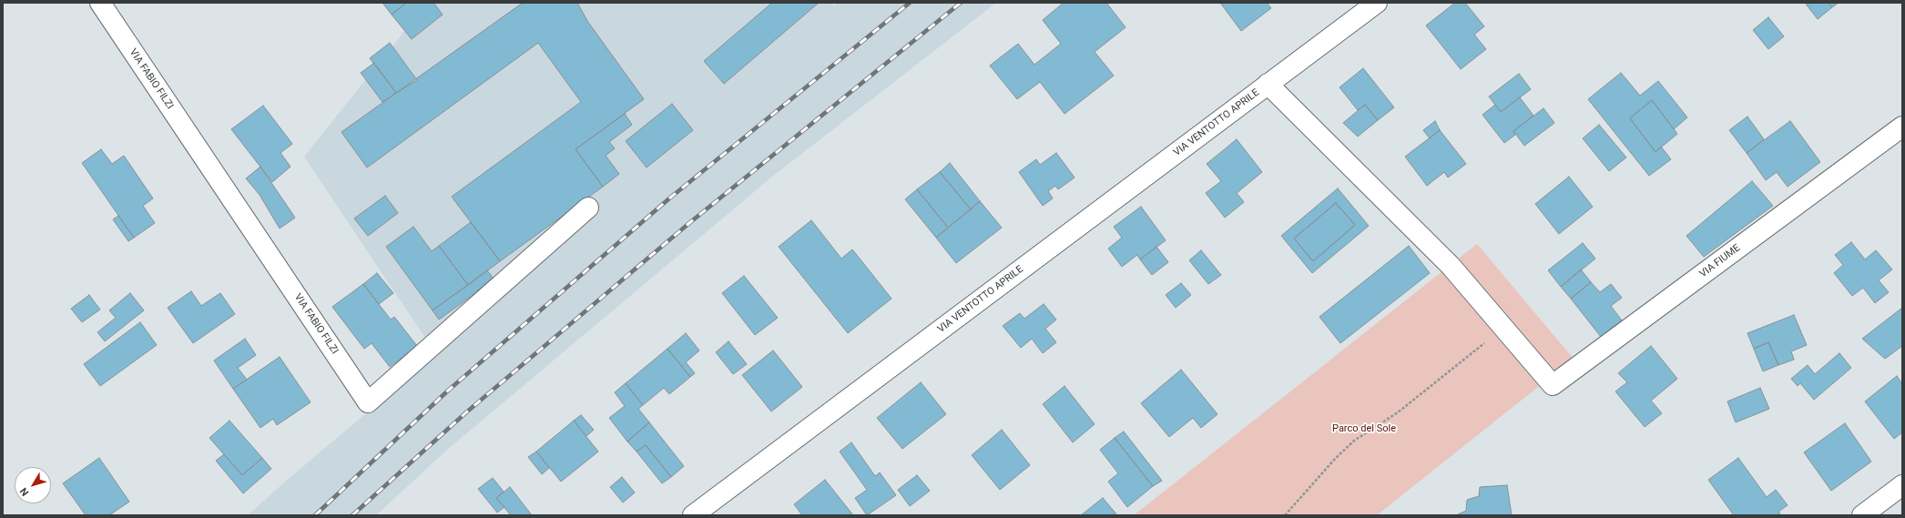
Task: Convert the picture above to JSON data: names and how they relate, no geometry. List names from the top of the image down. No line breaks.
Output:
{"streets":{"street":["VIA FABIO FILZI","VIA VENTOTTO APRILE","VIA FIUME"]},"crossings":[["VIA VENTOTTO APRILE","VIA FIUME"]],"parks":["Parco del Sole"],"north":"bottom left"}
